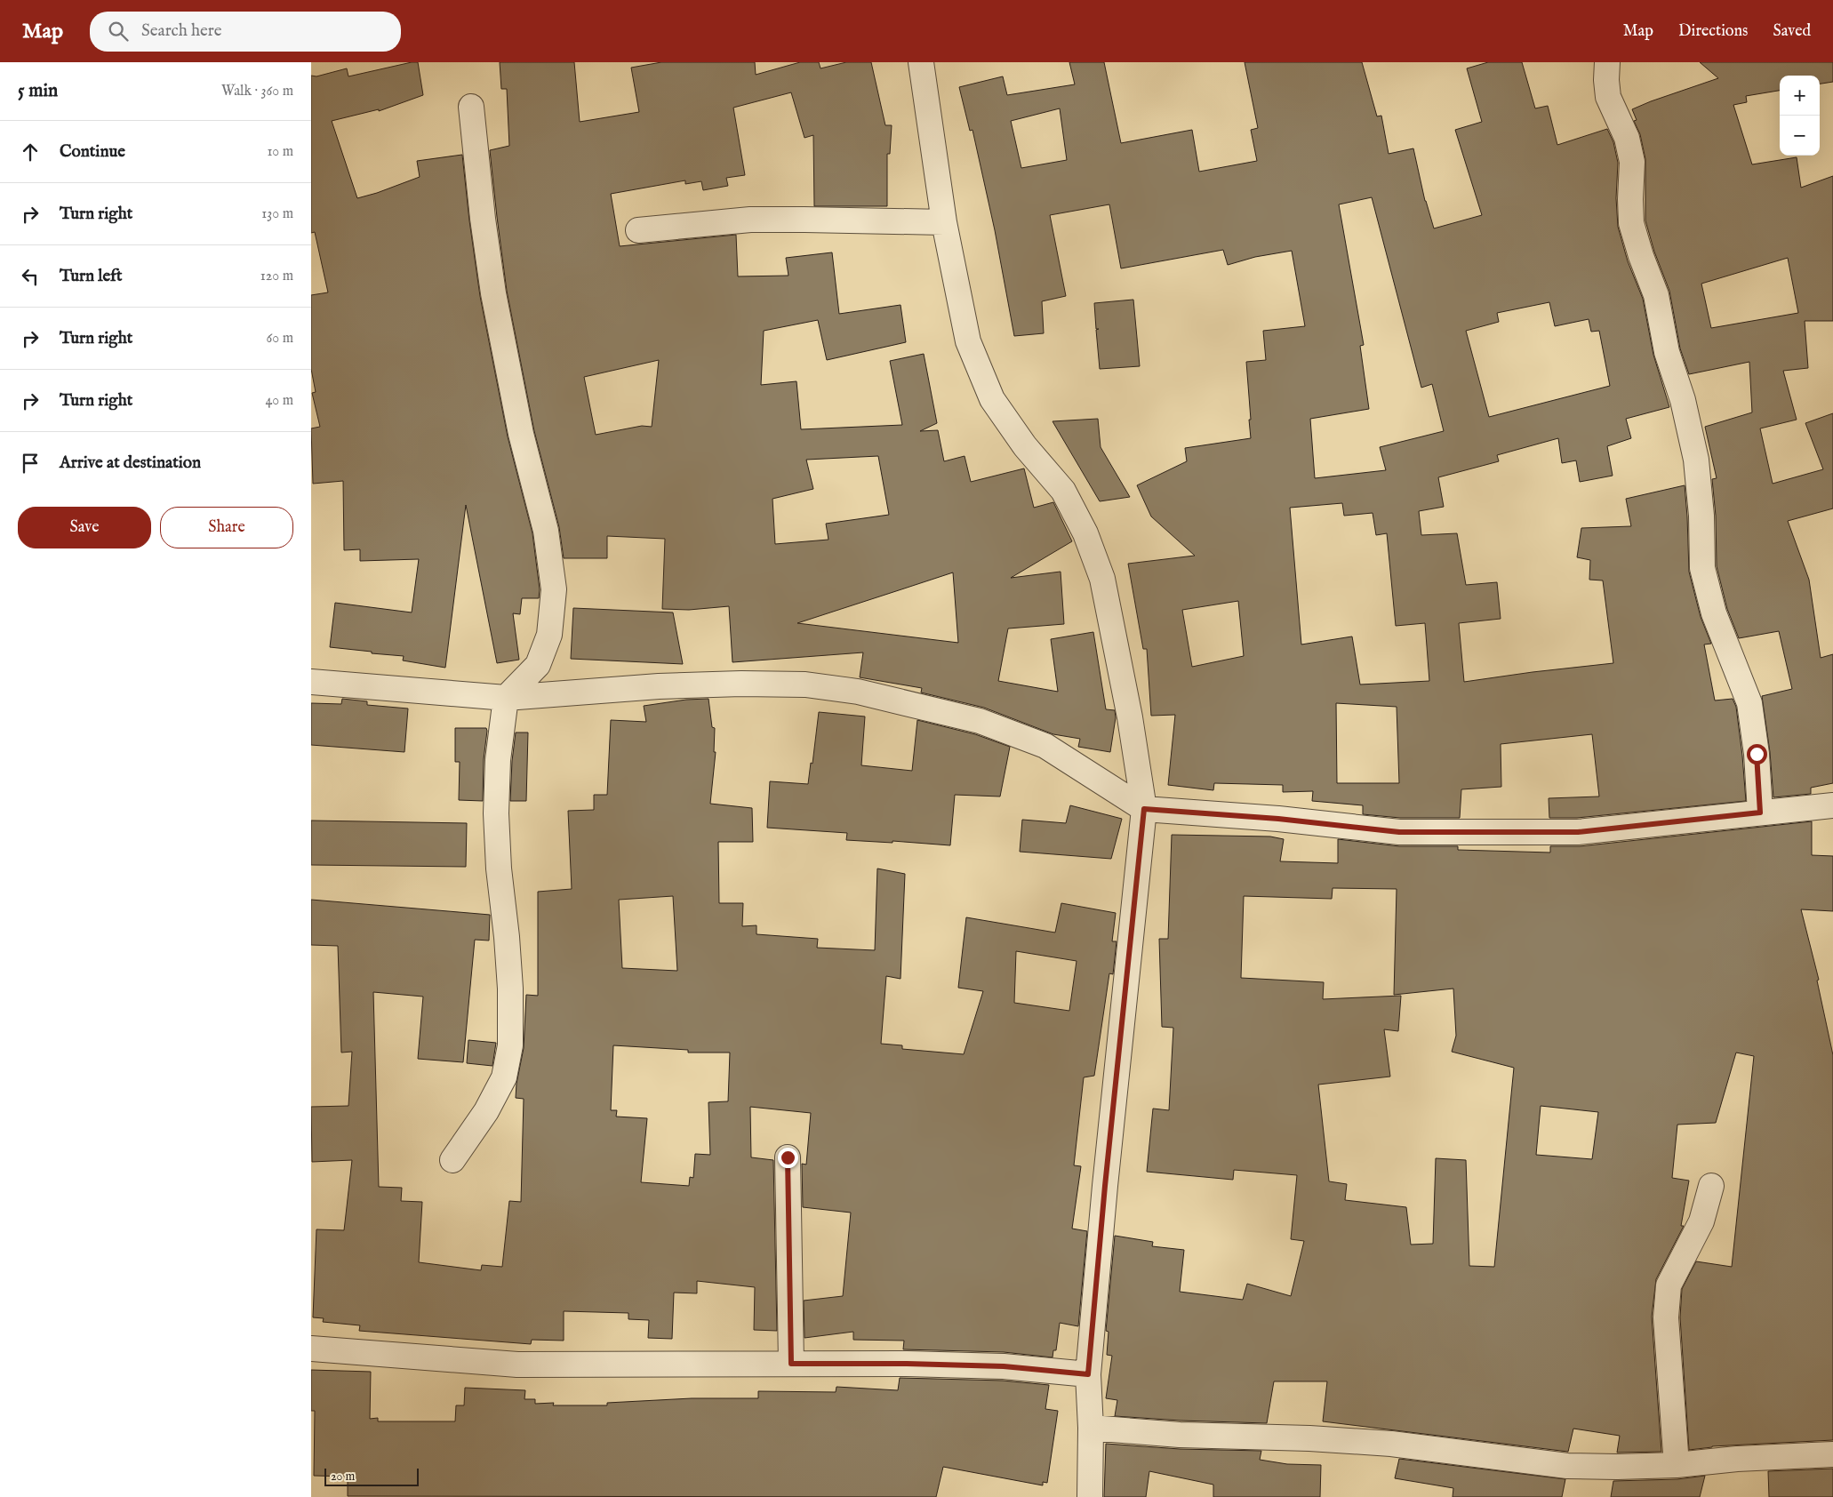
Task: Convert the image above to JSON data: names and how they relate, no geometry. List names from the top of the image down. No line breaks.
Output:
{"scale_bar":"20 m","page":{"header":"Map","search":"Search here","nav":["Map","Directions","Saved"],"heading":["5 min","Walk · 360 m"],"map_buttons":["+","−"],"list":[["Continue","10 m"],["Turn right","130 m"],["Turn left","120 m"],["Turn right","60 m"],["Turn right","40 m"],"Arrive at destination"],"buttons":["Save","Share"],"scale":"20 m"}}
